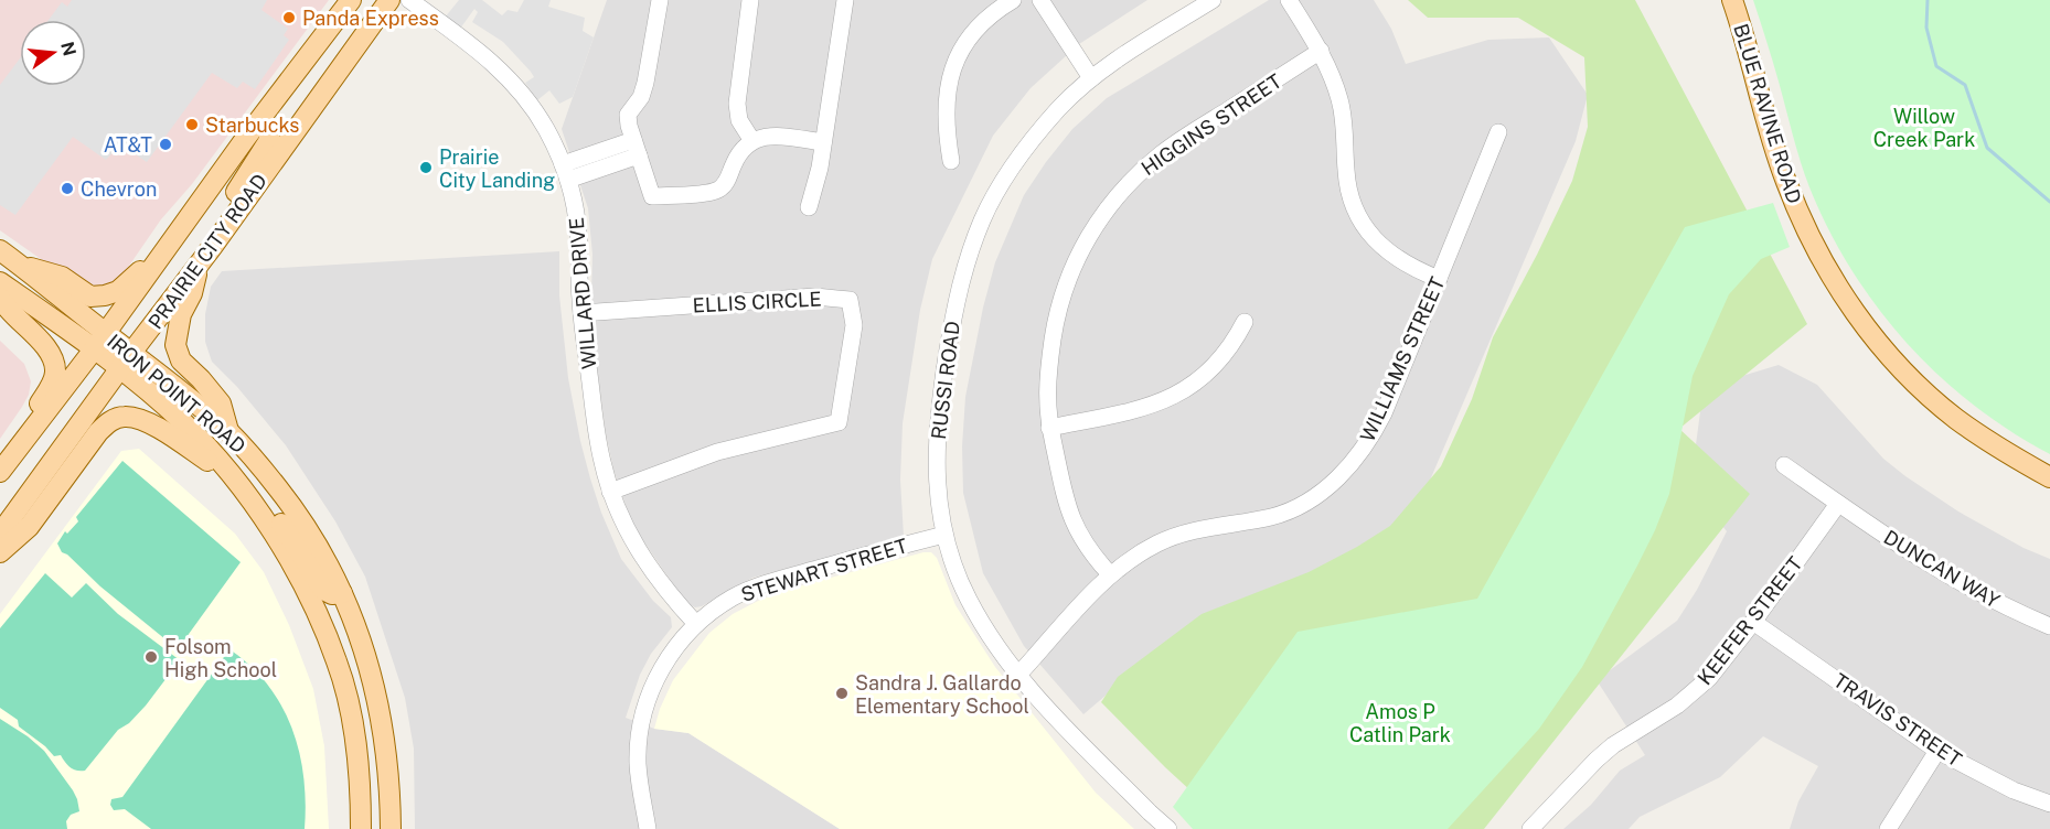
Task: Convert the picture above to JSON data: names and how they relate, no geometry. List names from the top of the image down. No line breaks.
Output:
{"streets":{"main road":["BLUE RAVINE ROAD","PRAIRIE CITY ROAD","IRON POINT ROAD"],"street":["HIGGINS STREET","WILLARD DRIVE","ELLIS CIRCLE","WILLIAMS STREET","RUSSI ROAD","DUNCAN WAY","STEWART STREET","KEEFER STREET","TRAVIS STREET"]},"crossings":[["HIGGINS STREET","WILLIAMS STREET"],["PRAIRIE CITY ROAD","IRON POINT ROAD"],["WILLARD DRIVE","ELLIS CIRCLE"],["WILLARD DRIVE","STEWART STREET"],["WILLIAMS STREET","RUSSI ROAD"],["RUSSI ROAD","STEWART STREET"],["DUNCAN WAY","KEEFER STREET"],["KEEFER STREET","TRAVIS STREET"]],"parks":["Willow Creek Park","Amos P Catlin Park"],"places":["Panda Express","Starbucks","AT&T","Prairie City Landing","Chevron","Folsom High School","Sandra J. Gallardo Elementary School"],"north":"right"}
